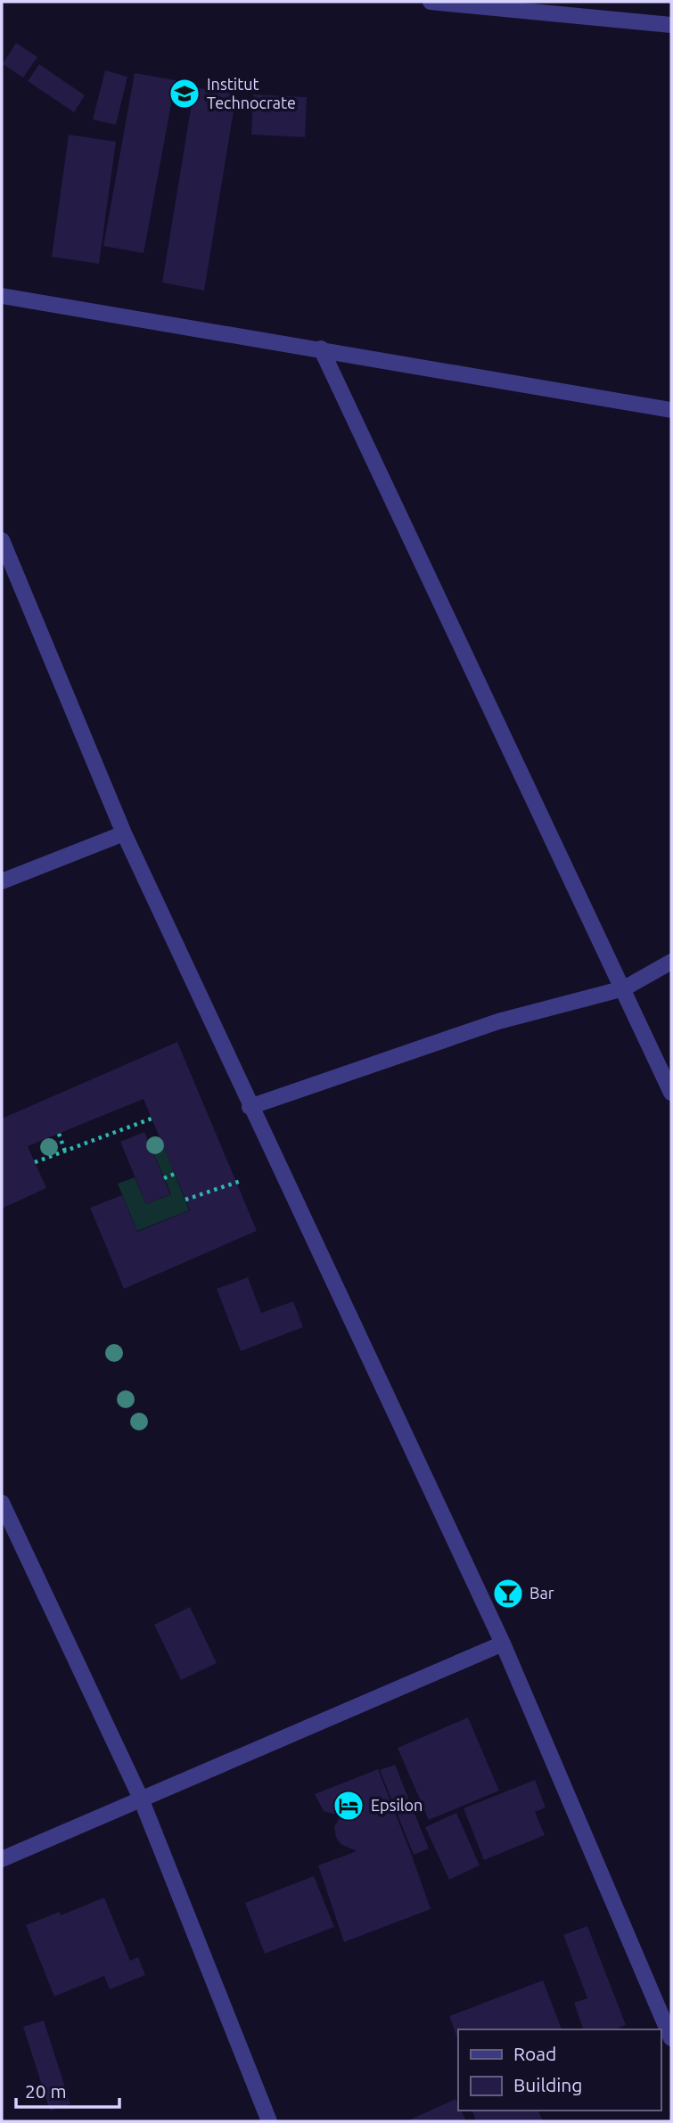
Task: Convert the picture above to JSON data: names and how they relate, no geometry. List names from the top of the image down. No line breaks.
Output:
{"places":{"school or university":["Institut Technocrate"],"bar":["Bar"],"hotel":["Epsilon"]},"legend":["Road","Building"],"scale_bar":"20 m"}
